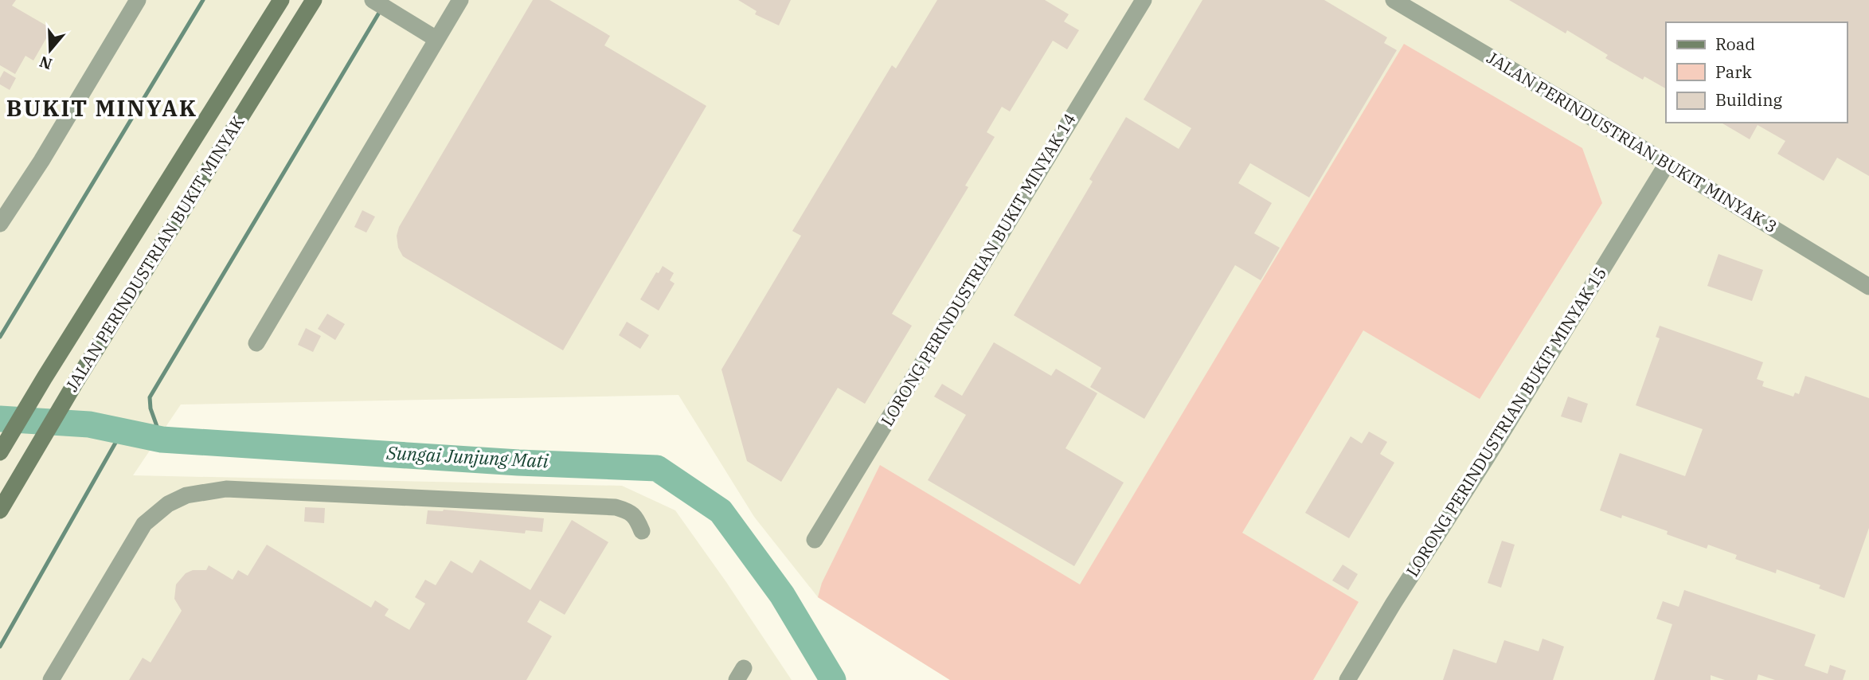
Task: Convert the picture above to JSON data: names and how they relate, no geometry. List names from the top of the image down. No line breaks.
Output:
{"streets":{"main road":["JALAN PERINDUSTRIAN BUKIT MINYAK"],"street":["JALAN PERINDUSTRIAN BUKIT MINYAK 3","LORONG PERINDUSTRIAN BUKIT MINYAK 14","LORONG PERINDUSTRIAN BUKIT MINYAK 15"]},"crossings":[["JALAN PERINDUSTRIAN BUKIT MINYAK 3","LORONG PERINDUSTRIAN BUKIT MINYAK 15"]],"districts":["BUKIT MINYAK"],"water":["Sungai Junjung Mati"],"legend":["Road","Park","Building"],"north":"bottom"}
